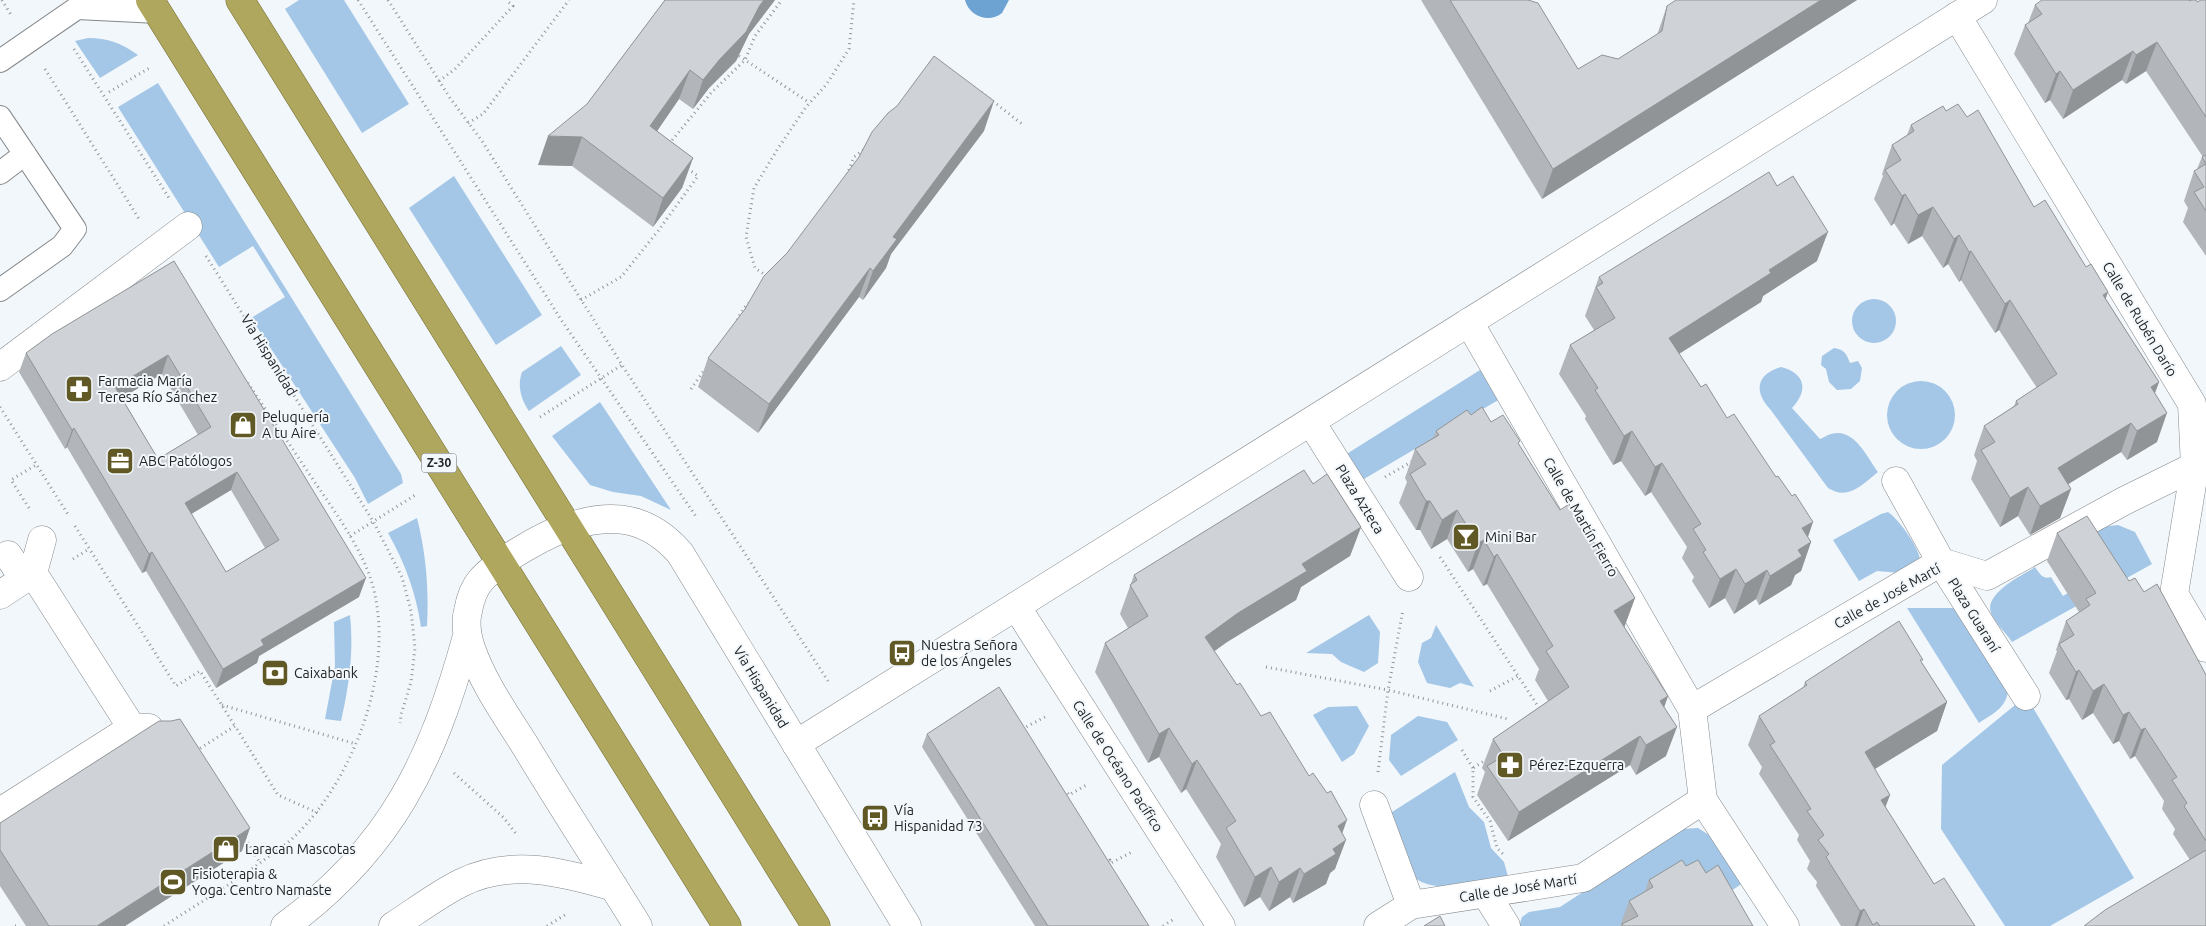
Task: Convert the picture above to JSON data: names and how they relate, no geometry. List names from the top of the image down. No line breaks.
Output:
{"streets":{"highway":["Z-30"],"street":["Calle de Rubén Darío","Vía Hispanidad","Plaza Azteca","Calle de Martín Fierro","Calle de José Martí","Plaza Guaraní","Calle de Océano Pacífico"]},"crossings":[["Calle de Rubén Darío","Calle de José Martí"],["Vía Hispanidad","Z-30"],["Calle de Martín Fierro","Calle de José Martí"],["Calle de José Martí","Plaza Guaraní"]],"places":{"pharmacy":["Farmacia María Teresa Río Sánchez","Pérez-Ezquerra"],"shop":["Peluquería A tu Aire","Laracan Mascotas"],"office":["ABC Patólogos"],"bar":["Mini Bar"],"bus stop":["Nuestra Señora de los Ángeles","Vía Hispanidad 73"],"bank":["Caixabank"],"sports":["Fisioterapia & Yoga. Centro Namaste"]}}
